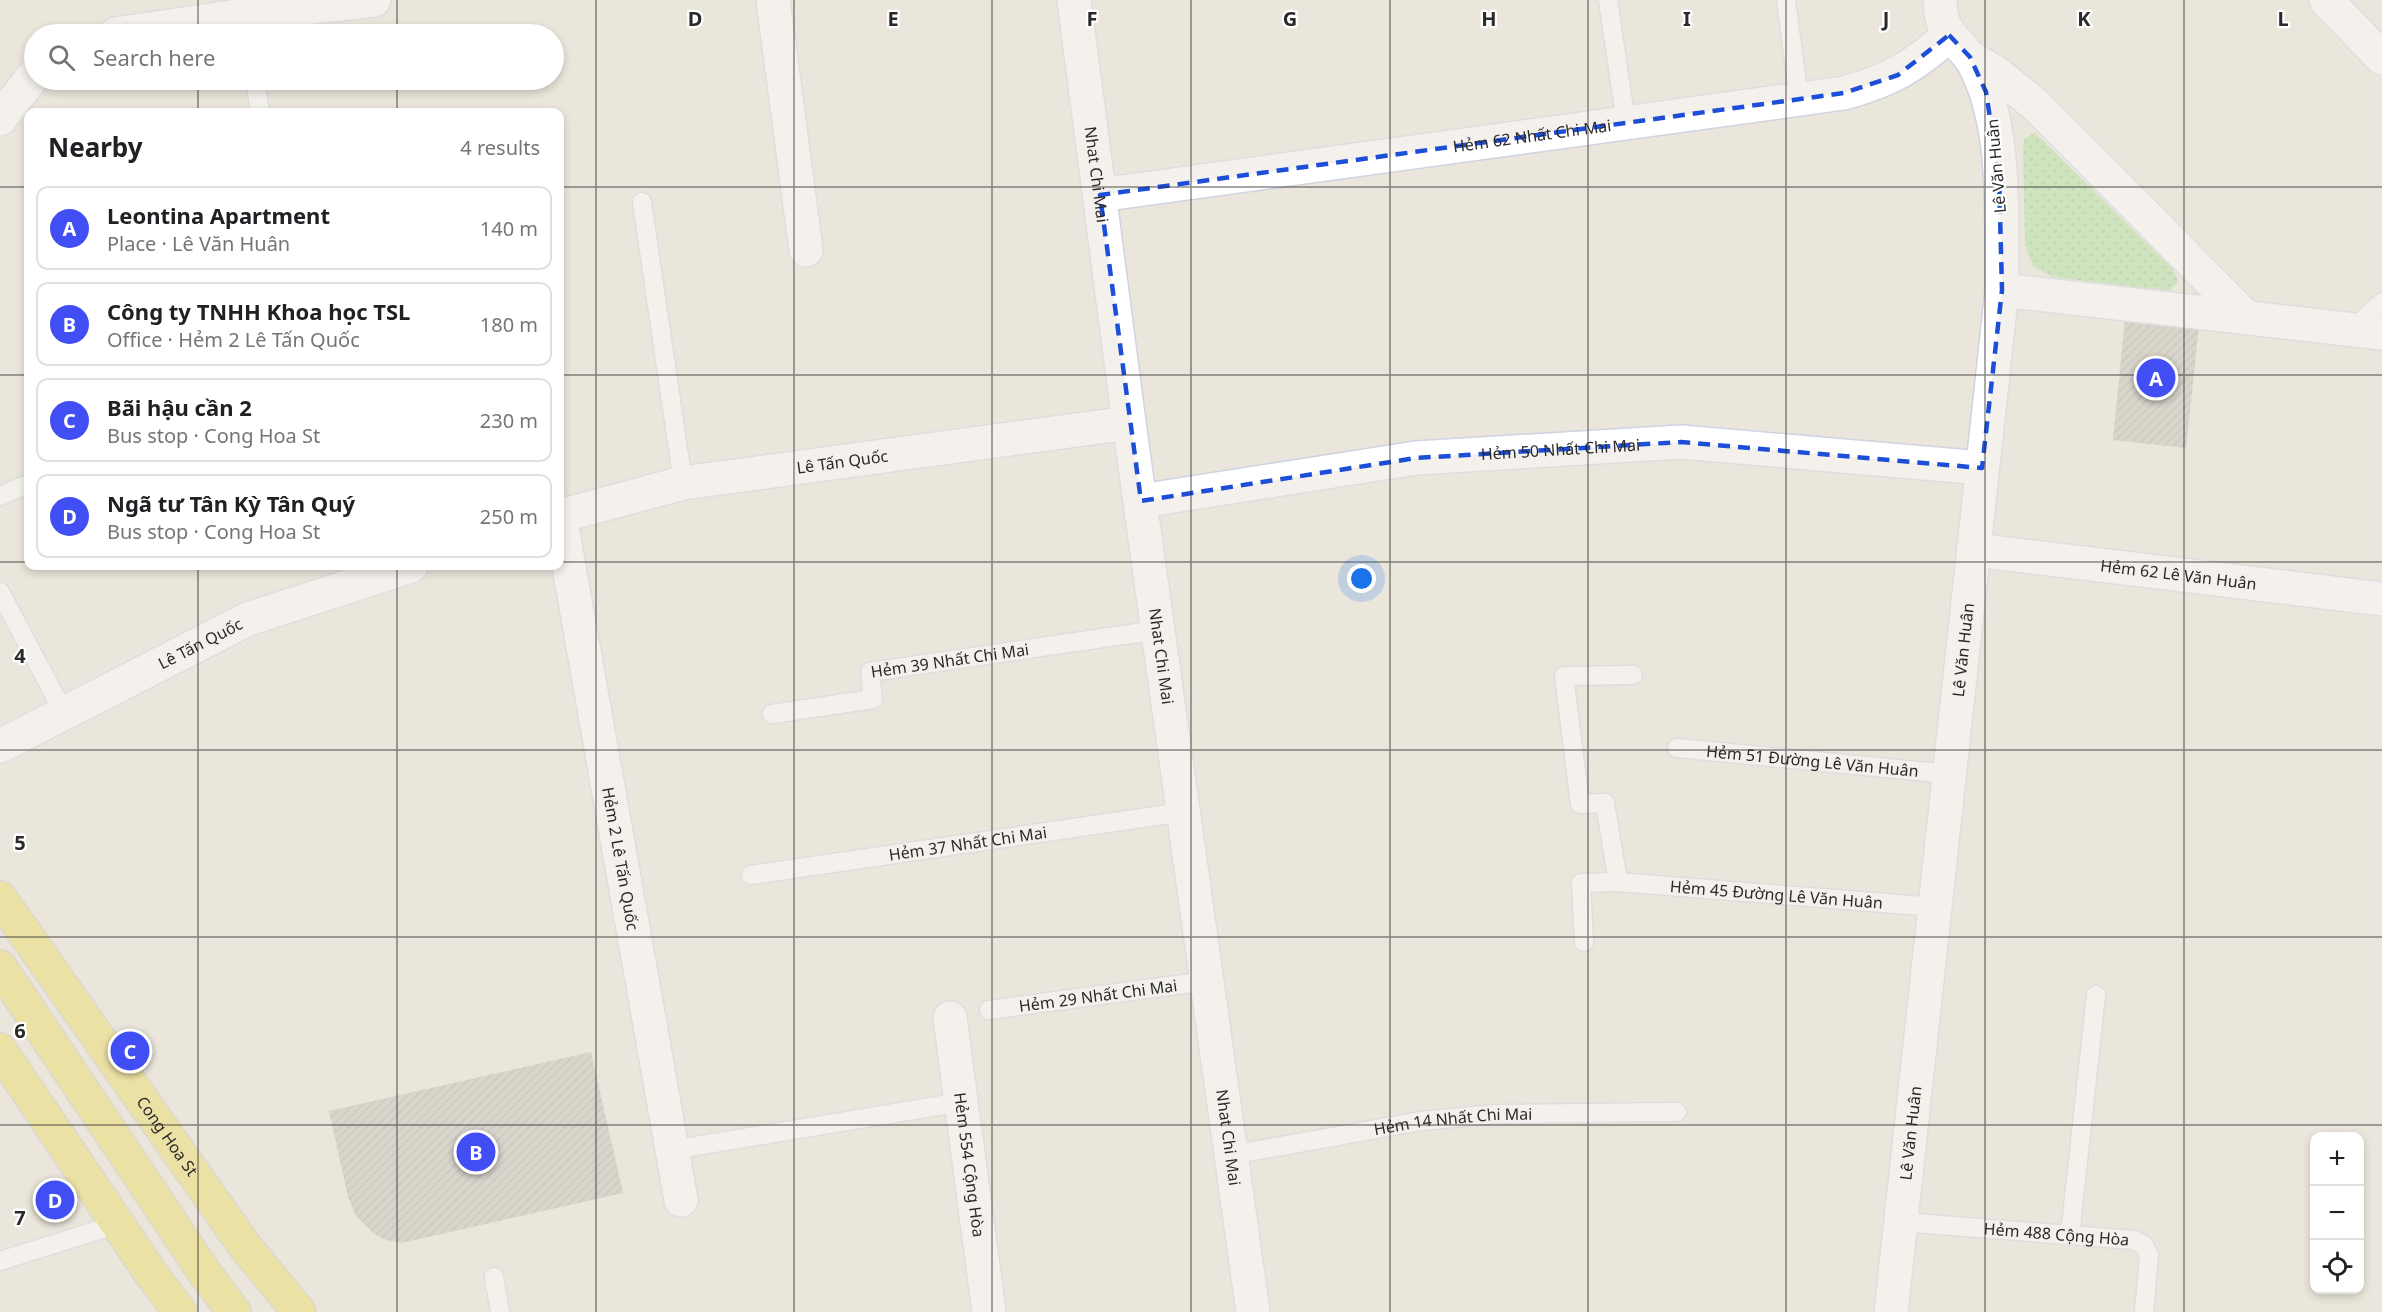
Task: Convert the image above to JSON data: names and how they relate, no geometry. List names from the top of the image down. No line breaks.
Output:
{"streets":{"main road":["Cong Hoa St"],"street":["Hẻm 62 Nhất Chi Mai","Lê Văn Huân","Nhat Chi Mai","Hẻm 50 Nhất Chi Mai","Lê Tấn Quốc","Hẻm 62 Lê Văn Huân","Hẻm 2 Lê Tấn Quốc","Hẻm 554 Cộng Hòa"],"lane":["Hẻm 39 Nhất Chi Mai","Hẻm 51 Đường Lê Văn Huân","Hẻm 37 Nhất Chi Mai","Hẻm 45 Đường Lê Văn Huân","Hẻm 29 Nhất Chi Mai","Hẻm 14 Nhất Chi Mai","Hẻm 488 Cộng Hòa"]},"crossings":[["Hẻm 62 Nhất Chi Mai","Lê Văn Huân"],["Hẻm 62 Nhất Chi Mai","Nhat Chi Mai"],["Lê Văn Huân","Hẻm 50 Nhất Chi Mai"],["Lê Văn Huân","Hẻm 62 Lê Văn Huân"],["Lê Văn Huân","Hẻm 51 Đường Lê Văn Huân"],["Lê Văn Huân","Hẻm 45 Đường Lê Văn Huân"],["Lê Văn Huân","Hẻm 488 Cộng Hòa"],["Nhat Chi Mai","Hẻm 50 Nhất Chi Mai"],["Nhat Chi Mai","Lê Tấn Quốc"],["Nhat Chi Mai","Hẻm 39 Nhất Chi Mai"],["Nhat Chi Mai","Hẻm 37 Nhất Chi Mai"],["Nhat Chi Mai","Hẻm 29 Nhất Chi Mai"],["Nhat Chi Mai","Hẻm 14 Nhất Chi Mai"]],"page":{"search":"Search here","heading":["Nearby","4 results"],"list":[{"mark":"A","name":"Leontina Apartment","note":"Place · Lê Văn Huân","value":"140 m"},{"mark":"B","name":"Công ty TNHH Khoa học TSL","note":"Office · Hẻm 2 Lê Tấn Quốc","value":"180 m"},{"mark":"C","name":"Bãi hậu cần 2","note":"Bus stop · Cong Hoa St","value":"230 m"},{"mark":"D","name":"Ngã tư Tân Kỳ Tân Quý","note":"Bus stop · Cong Hoa St","value":"250 m"}],"pins":["A","C","B","D"],"map_buttons":["+","−"]},"grid":{"columns":["D","E","F","G","H","I","J","K","L"],"rows":["4","5","6","7"]}}
